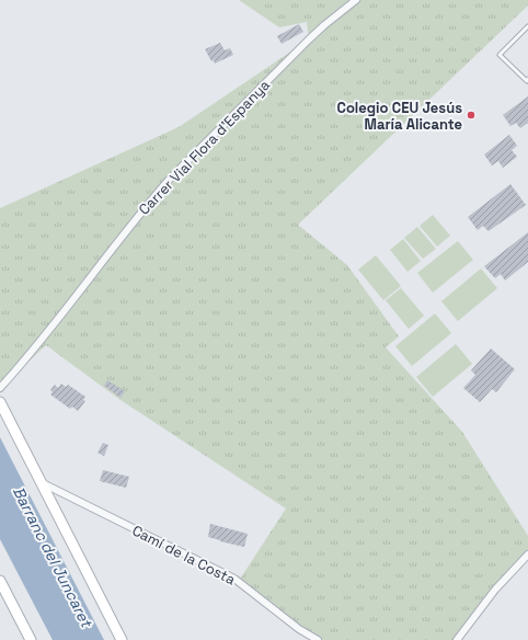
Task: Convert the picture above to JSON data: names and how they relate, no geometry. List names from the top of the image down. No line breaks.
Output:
{"streets":{"street":["Carrer Vial Flora d'Espanya","Camí de la Costa"]},"water":["Barranc del Juncaret"],"places":["Colegio CEU Jesús María Alicante"]}
